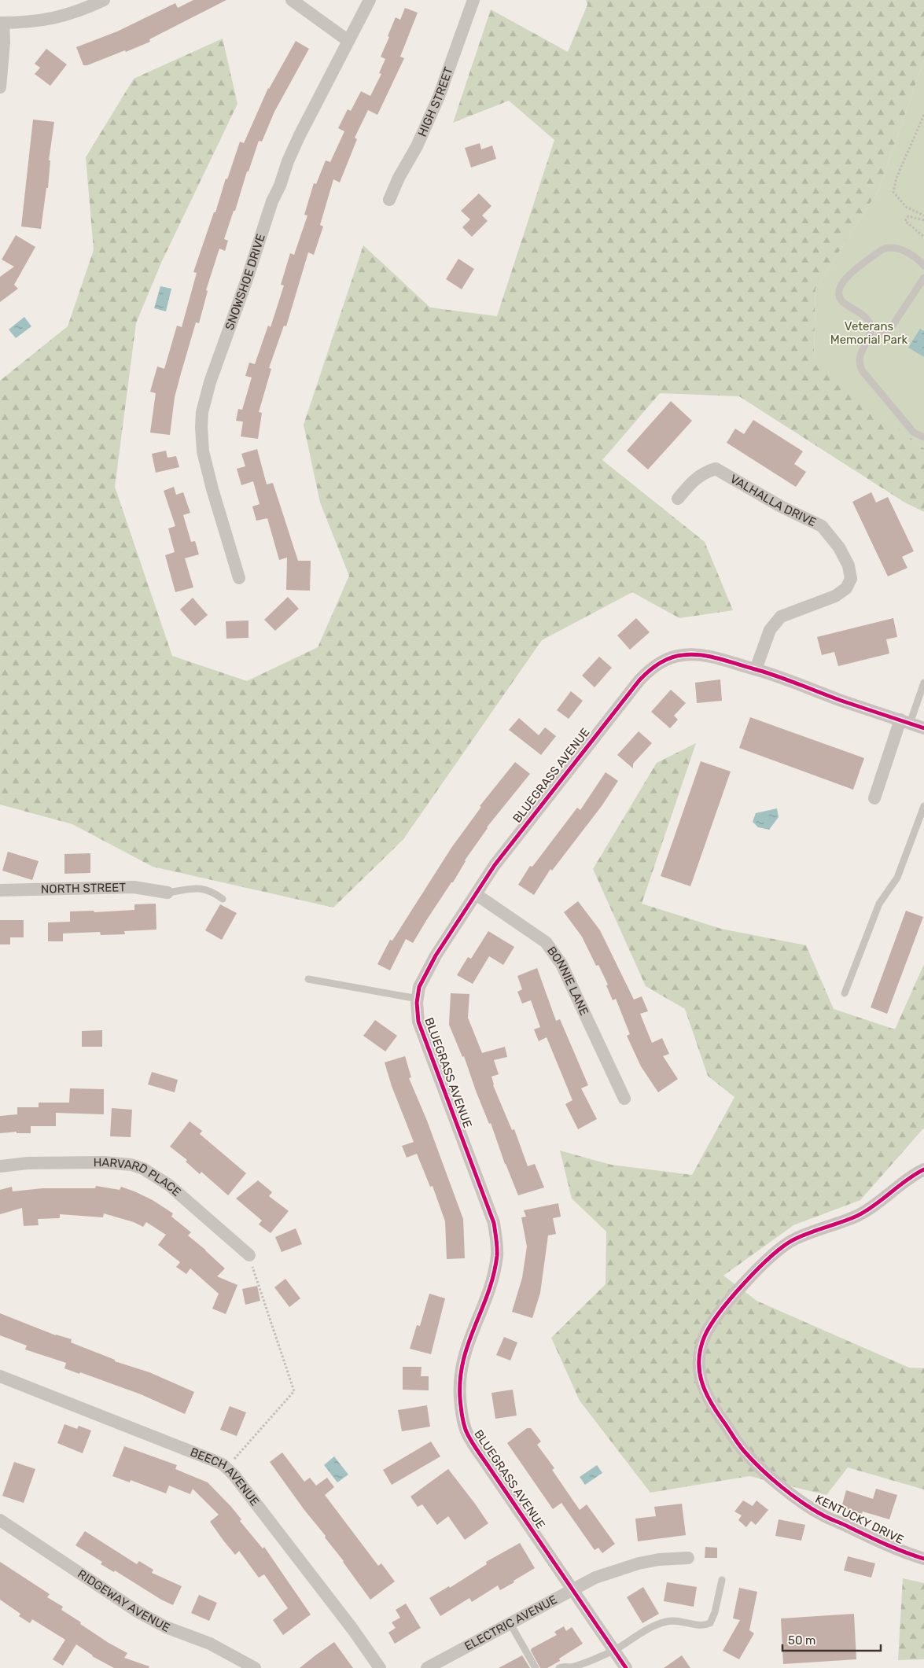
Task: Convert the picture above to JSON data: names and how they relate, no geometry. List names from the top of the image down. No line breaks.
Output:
{"streets":{"street":["HIGH STREET","SNOWSHOE DRIVE","VALHALLA DRIVE","BLUEGRASS AVENUE","NORTH STREET","BONNIE LANE","HARVARD PLACE","BEECH AVENUE","KENTUCKY DRIVE","RIDGEWAY AVENUE","ELECTRIC AVENUE"]},"crossings":[["VALHALLA DRIVE","BLUEGRASS AVENUE"],["BLUEGRASS AVENUE","BONNIE LANE"],["BLUEGRASS AVENUE","ELECTRIC AVENUE"]],"parks":["Veterans Memorial Park"],"scale_bar":"50 m"}
